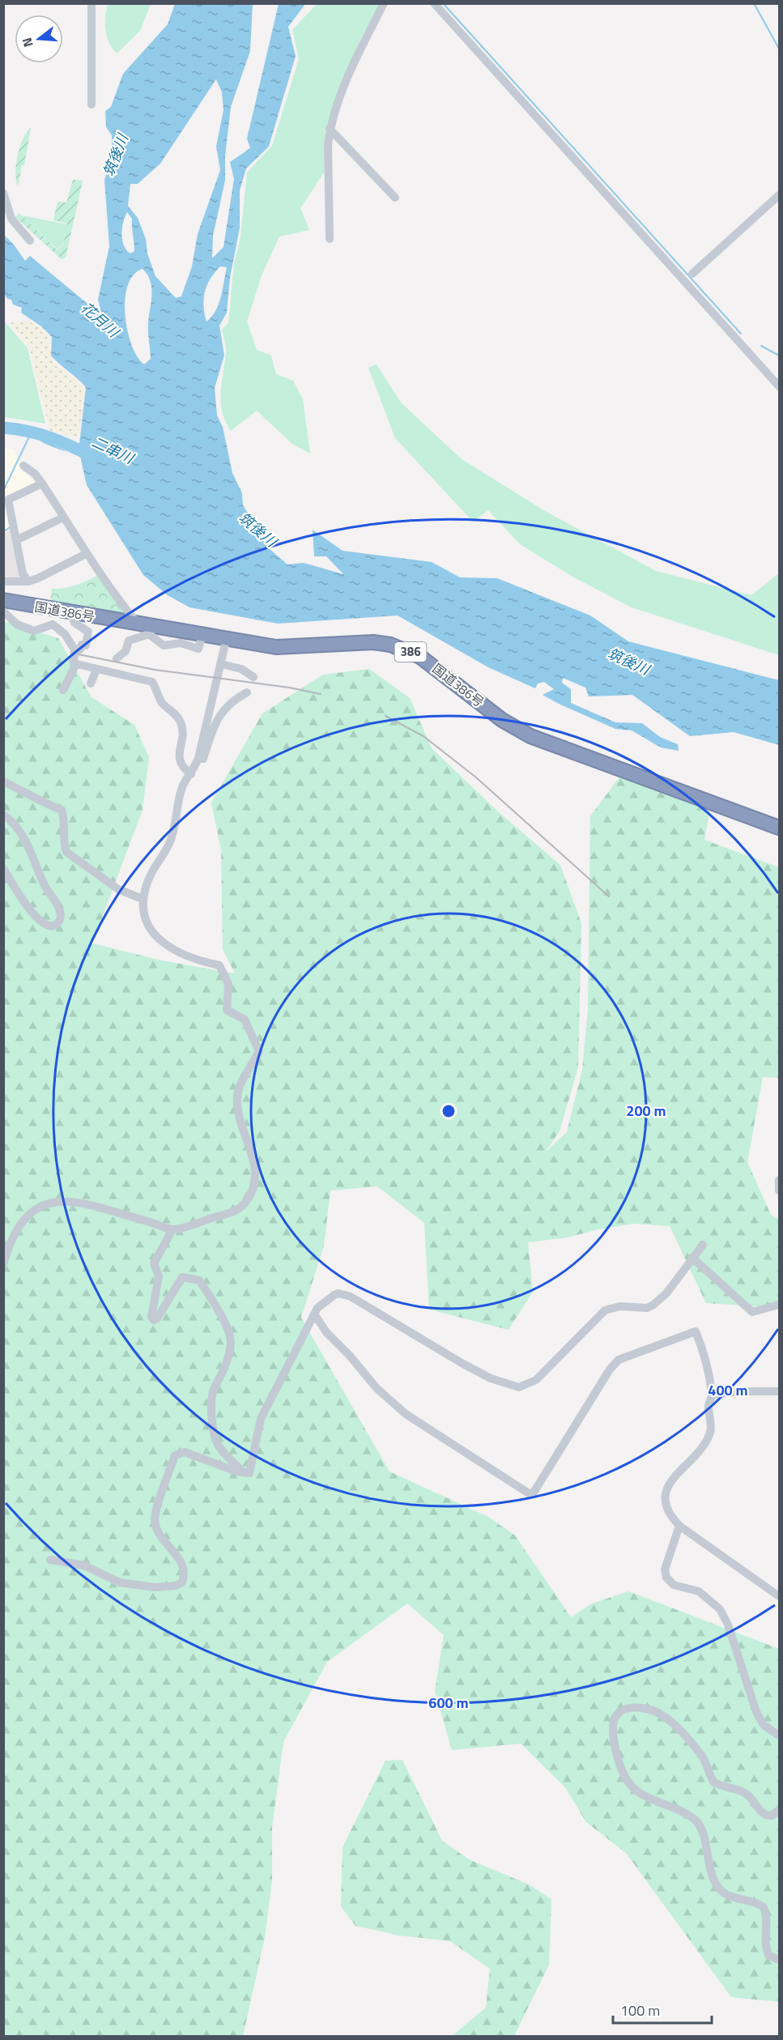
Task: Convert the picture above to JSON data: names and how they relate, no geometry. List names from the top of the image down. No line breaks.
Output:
{"streets":{"highway":["国道386号","386"]},"water":["筑後川","花月川","二串川"],"scale_bar":"100 m","north":"left","rings":["200 m","400 m","600 m"]}
